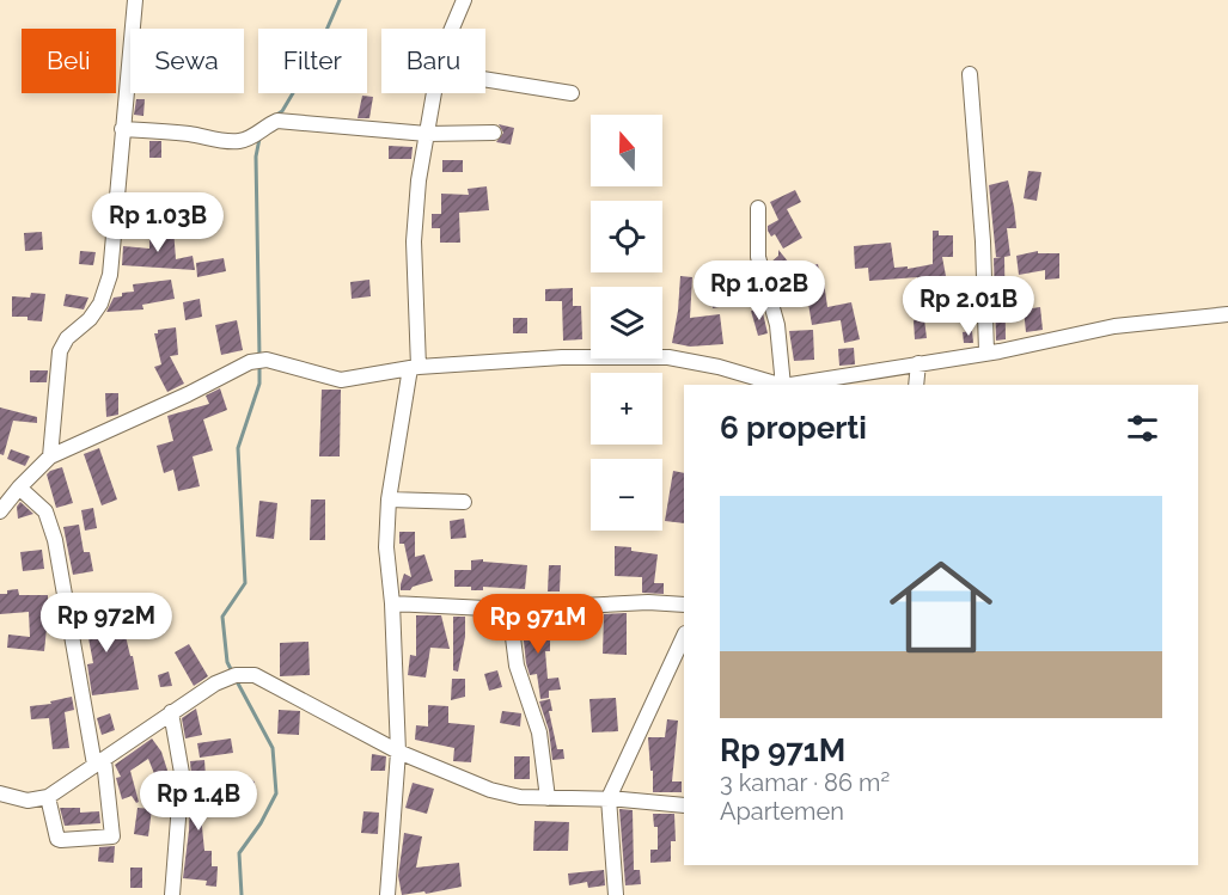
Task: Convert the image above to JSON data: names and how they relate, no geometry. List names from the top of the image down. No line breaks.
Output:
{"north":"top","page":{"chip":["Beli","Sewa","Filter","Baru"],"map_buttons":["+","−"],"price":["Rp 1.03B","Rp 1.02B","Rp 2.01B","Rp 972M","Rp 971M","Rp 1.4B"],"heading":"6 properti","list":[{"name":"Rp 971M","note":"3 kamar · 86 m² · Apartemen"}]}}
